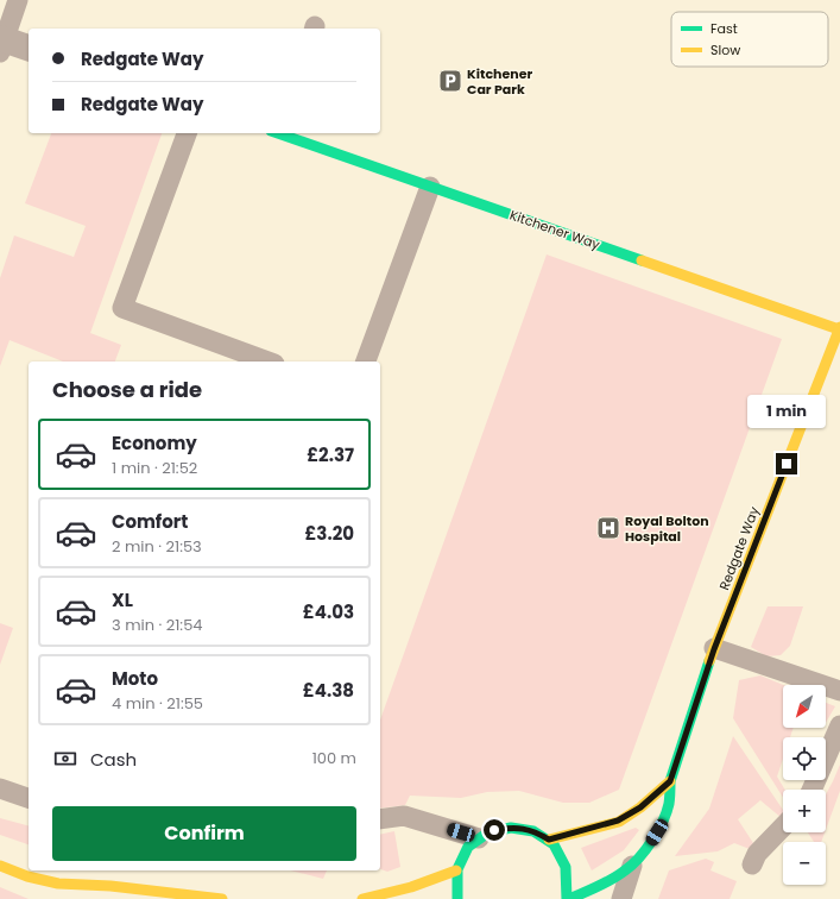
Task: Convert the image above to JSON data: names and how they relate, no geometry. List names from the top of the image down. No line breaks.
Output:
{"streets":{"street":["Kitchener Way","Redgate Way"]},"crossings":[["Kitchener Way","Redgate Way"]],"places":{"parking":["Kitchener Car Park"],"hospital":["Royal Bolton Hospital"]},"legend":["Fast","Slow"],"north":"bottom left","page":{"banner":["Redgate Way","Redgate Way"],"heading":"Choose a ride","bubble":"1 min","list":[{"name":"Economy","note":"1 min · 21:52","value":"£2.37"},{"name":"Comfort","note":"2 min · 21:53","value":"£3.20"},{"name":"XL","note":"3 min · 21:54","value":"£4.03"},{"name":"Moto","note":"4 min · 21:55","value":"£4.38"}],"map_buttons":["+","−"],"pay":["Cash","100 m"],"buttons":"Confirm"}}
